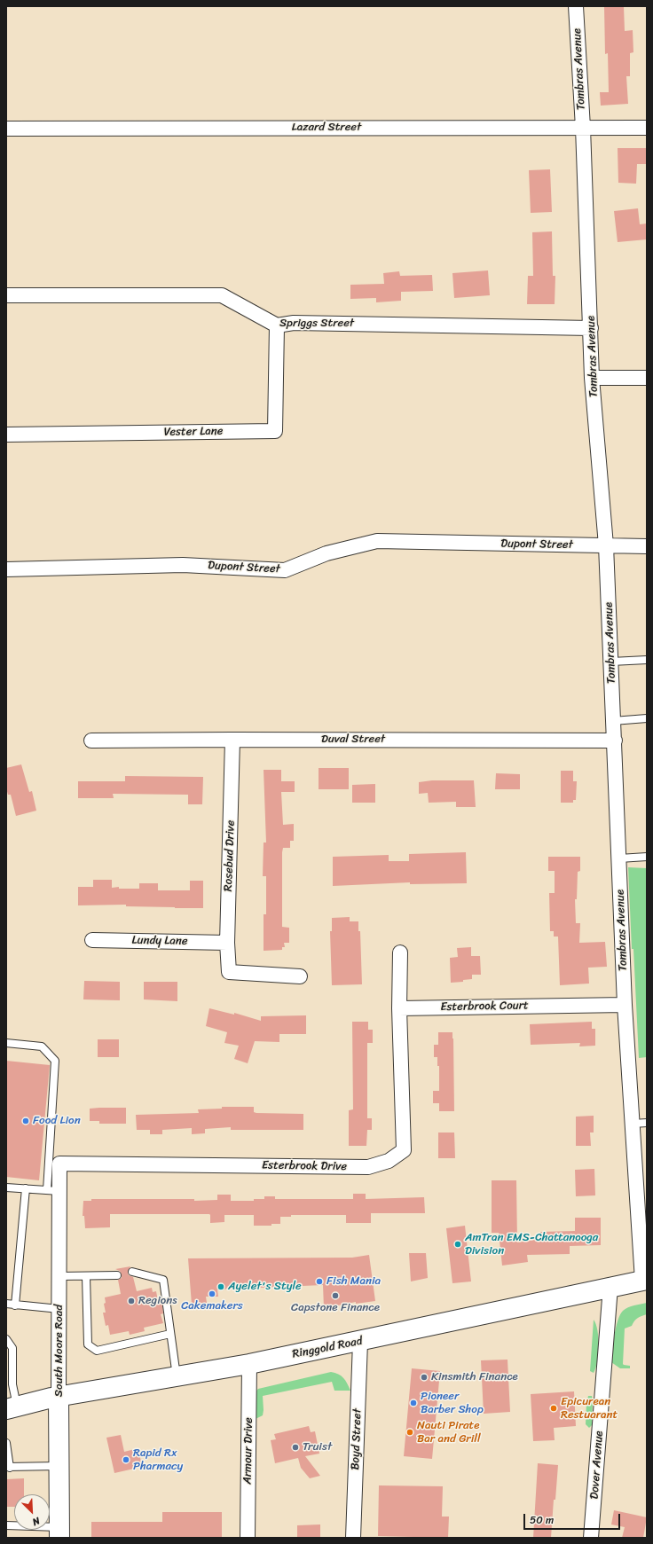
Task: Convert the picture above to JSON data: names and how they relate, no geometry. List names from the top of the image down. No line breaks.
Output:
{"streets":{"main road":["Ringgold Road","South Moore Road"],"street":["Tombras Avenue","Lazard Street","Spriggs Street","Vester Lane","Dupont Street","Duval Street","Rosebud Drive","Lundy Lane","Esterbrook Court","Esterbrook Drive","Boyd Street","Armour Drive","Dover Avenue"]},"crossings":[["Tombras Avenue","Lazard Street"],["Tombras Avenue","Spriggs Street"],["Tombras Avenue","Dupont Street"],["Tombras Avenue","Duval Street"],["Tombras Avenue","Esterbrook Court"],["Tombras Avenue","Ringgold Road"],["Spriggs Street","Vester Lane"],["Duval Street","Rosebud Drive"],["Rosebud Drive","Lundy Lane"],["Esterbrook Court","Esterbrook Drive"],["Esterbrook Drive","South Moore Road"],["Ringgold Road","South Moore Road"],["Ringgold Road","Boyd Street"],["Ringgold Road","Armour Drive"],["Ringgold Road","Dover Avenue"]],"places":["Food Lion","AmTran EMS-Chattanooga Division","Fish Mania","Ayelet's Style","Cakemakers","Capstone Finance","Regions","Kinsmith Finance","Pioneer Barber Shop","Epicurean Restuarant","Nauti Pirate Bar and Grill","Truist","Rapid Rx Pharmacy"],"scale_bar":"50 m","north":"bottom right"}
